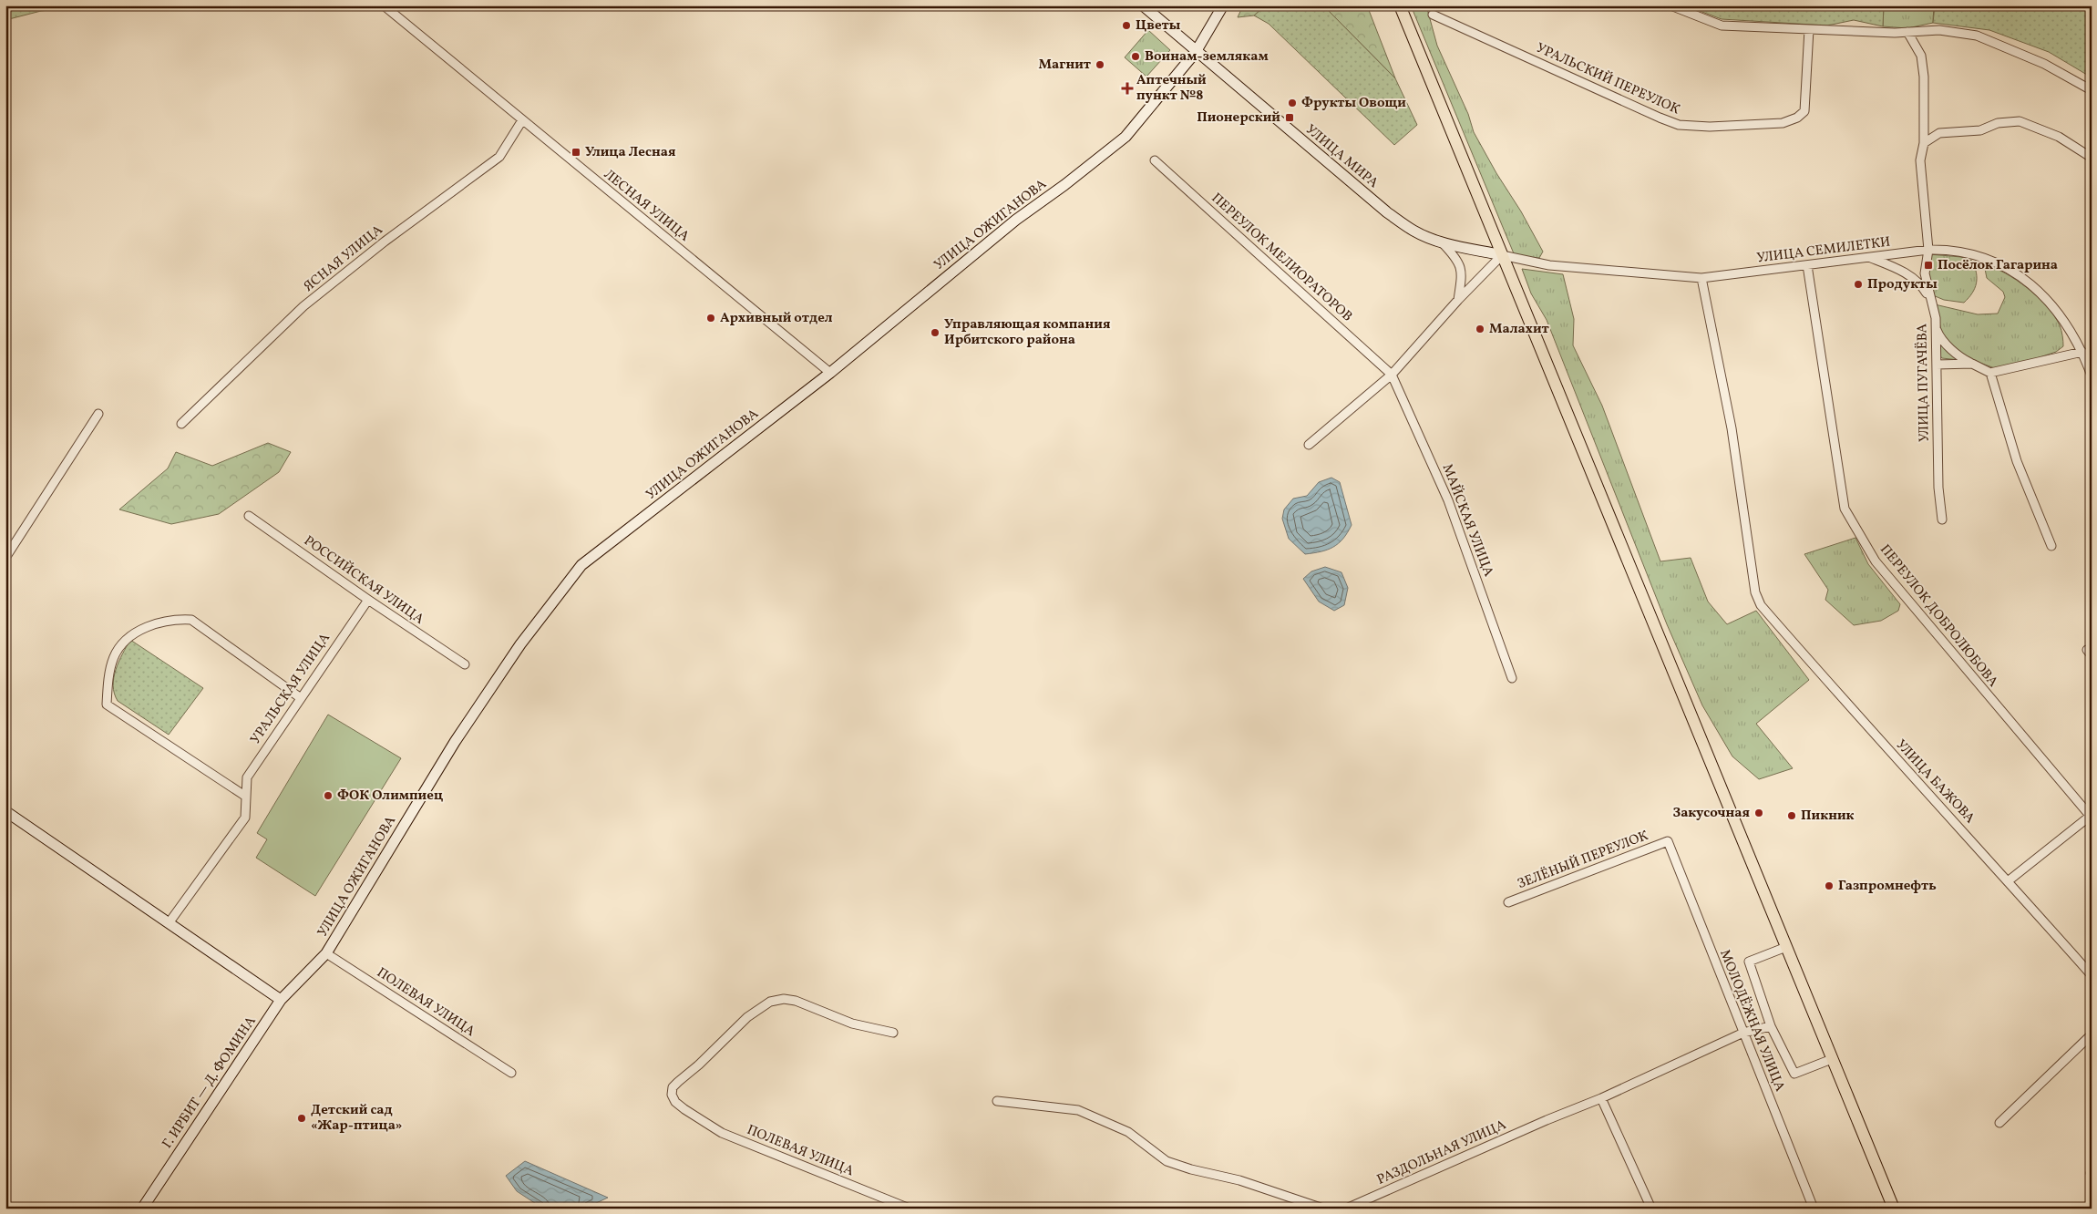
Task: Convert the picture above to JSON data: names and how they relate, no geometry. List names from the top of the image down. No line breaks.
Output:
{"streets":{"street":["УРАЛЬСКИЙ ПЕРЕУЛОК","УЛИЦА МИРА","ЛЕСНАЯ УЛИЦА","УЛИЦА ОЖИГАНОВА","УЛИЦА СЕМИЛЕТКИ","ПЕРЕУЛОК МЕЛИОРАТОРОВ","ЯСНАЯ УЛИЦА","УЛИЦА ПУГАЧЁВА","МАЙСКАЯ УЛИЦА","РОССИЙСКАЯ УЛИЦА","ПЕРЕУЛОК ДОБРОЛЮБОВА","УРАЛЬСКАЯ УЛИЦА","УЛИЦА БАЖОВА","ЗЕЛЁНЫЙ ПЕРЕУЛОК","ПОЛЕВАЯ УЛИЦА","МОЛОДЁЖНАЯ УЛИЦА","Г. ИРБИТ — Д. ФОМИНА","РАЗДОЛЬНАЯ УЛИЦА"]},"crossings":[["УЛИЦА МИРА","УЛИЦА ОЖИГАНОВА"],["УЛИЦА МИРА","УЛИЦА СЕМИЛЕТКИ"],["ЛЕСНАЯ УЛИЦА","УЛИЦА ОЖИГАНОВА"],["ЛЕСНАЯ УЛИЦА","ЯСНАЯ УЛИЦА"],["УЛИЦА ОЖИГАНОВА","ПОЛЕВАЯ УЛИЦА"],["УЛИЦА ОЖИГАНОВА","Г. ИРБИТ — Д. ФОМИНА"],["УЛИЦА СЕМИЛЕТКИ","УЛИЦА ПУГАЧЁВА"],["УЛИЦА СЕМИЛЕТКИ","ПЕРЕУЛОК ДОБРОЛЮБОВА"],["УЛИЦА СЕМИЛЕТКИ","УЛИЦА БАЖОВА"],["ПЕРЕУЛОК МЕЛИОРАТОРОВ","МАЙСКАЯ УЛИЦА"],["РОССИЙСКАЯ УЛИЦА","УРАЛЬСКАЯ УЛИЦА"],["ЗЕЛЁНЫЙ ПЕРЕУЛОК","МОЛОДЁЖНАЯ УЛИЦА"],["МОЛОДЁЖНАЯ УЛИЦА","РАЗДОЛЬНАЯ УЛИЦА"]],"places":{"other":["Цветы","Воинам-землякам","Магнит","Фрукты Овощи","Продукты","Архивный отдел","Малахит","Управляющая компания Ирбитского района","ФОК Олимпиец","Закусочная","Пикник","Газпромнефть","Детский сад «Жар-птица»"],"health":["Аптечный пункт №8"],"transit":["Пионерский","Улица Лесная","Посёлок Гагарина"]}}
